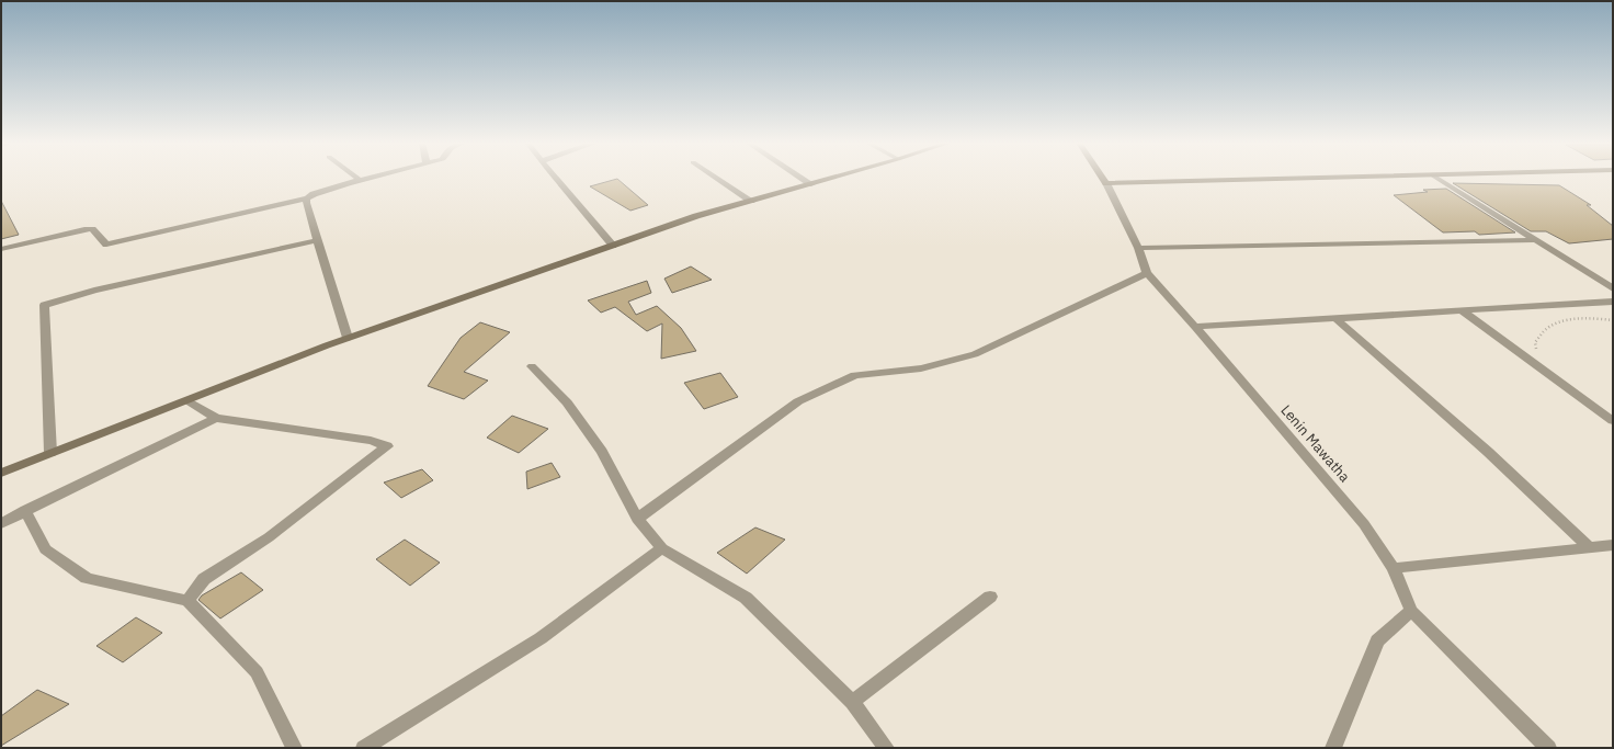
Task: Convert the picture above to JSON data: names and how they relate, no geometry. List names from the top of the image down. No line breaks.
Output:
{"streets":{"street":["Lenin Mawatha"]}}
